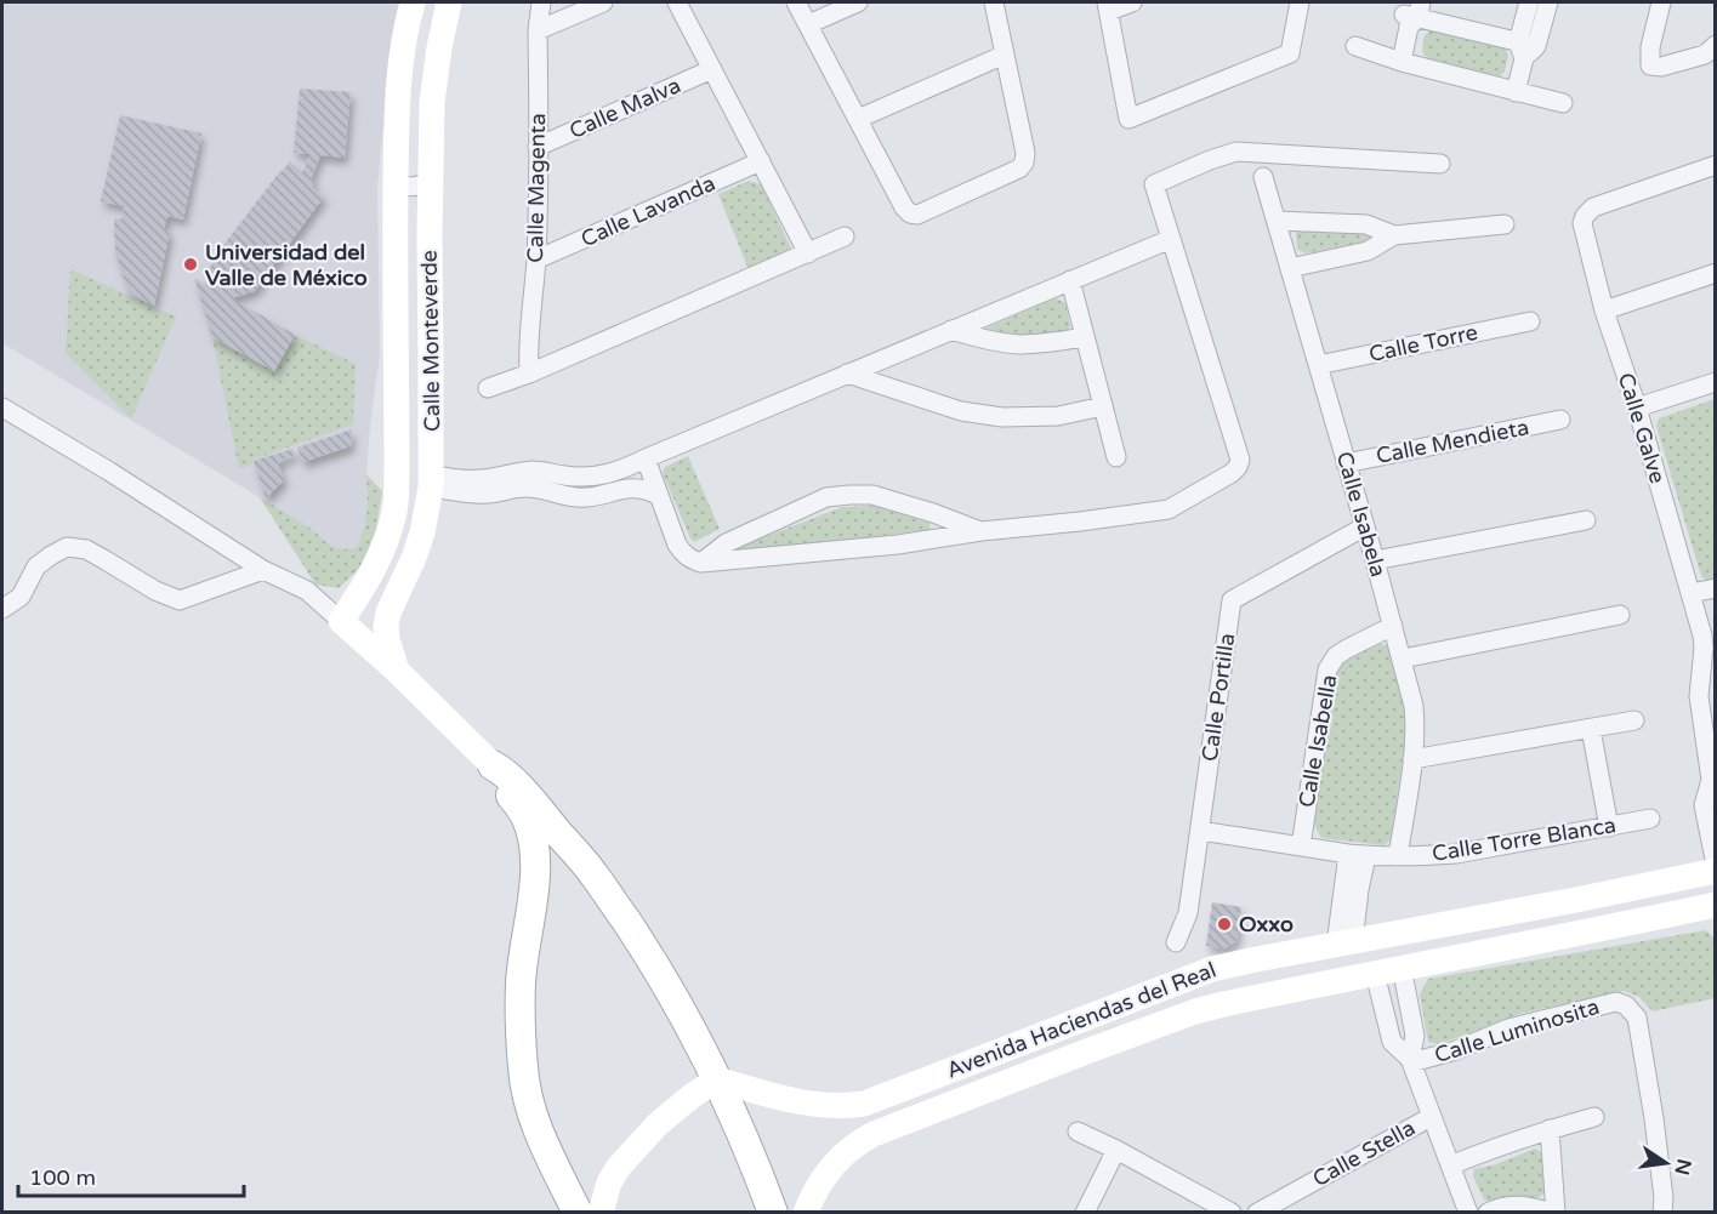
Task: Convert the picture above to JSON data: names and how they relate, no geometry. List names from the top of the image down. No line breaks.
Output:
{"streets":{"main road":["Calle Monteverde","Avenida Haciendas del Real"],"street":["Calle Malva","Calle Magenta","Calle Lavanda","Calle Torre","Calle Galve","Calle Mendieta","Calle Isabela","Calle Portilla","Calle Isabella","Calle Torre Blanca","Calle Luminosita","Calle Stella"]},"crossings":[["Calle Malva","Calle Magenta"],["Calle Magenta","Calle Lavanda"],["Calle Torre","Calle Isabela"],["Calle Galve","Avenida Haciendas del Real"],["Calle Mendieta","Calle Isabela"],["Calle Isabela","Calle Portilla"],["Calle Isabela","Calle Isabella"],["Calle Isabela","Calle Torre Blanca"],["Avenida Haciendas del Real","Calle Stella"],["Calle Luminosita","Calle Stella"]],"places":["Universidad del Valle de México","Oxxo"],"scale_bar":"100 m","north":"right"}
